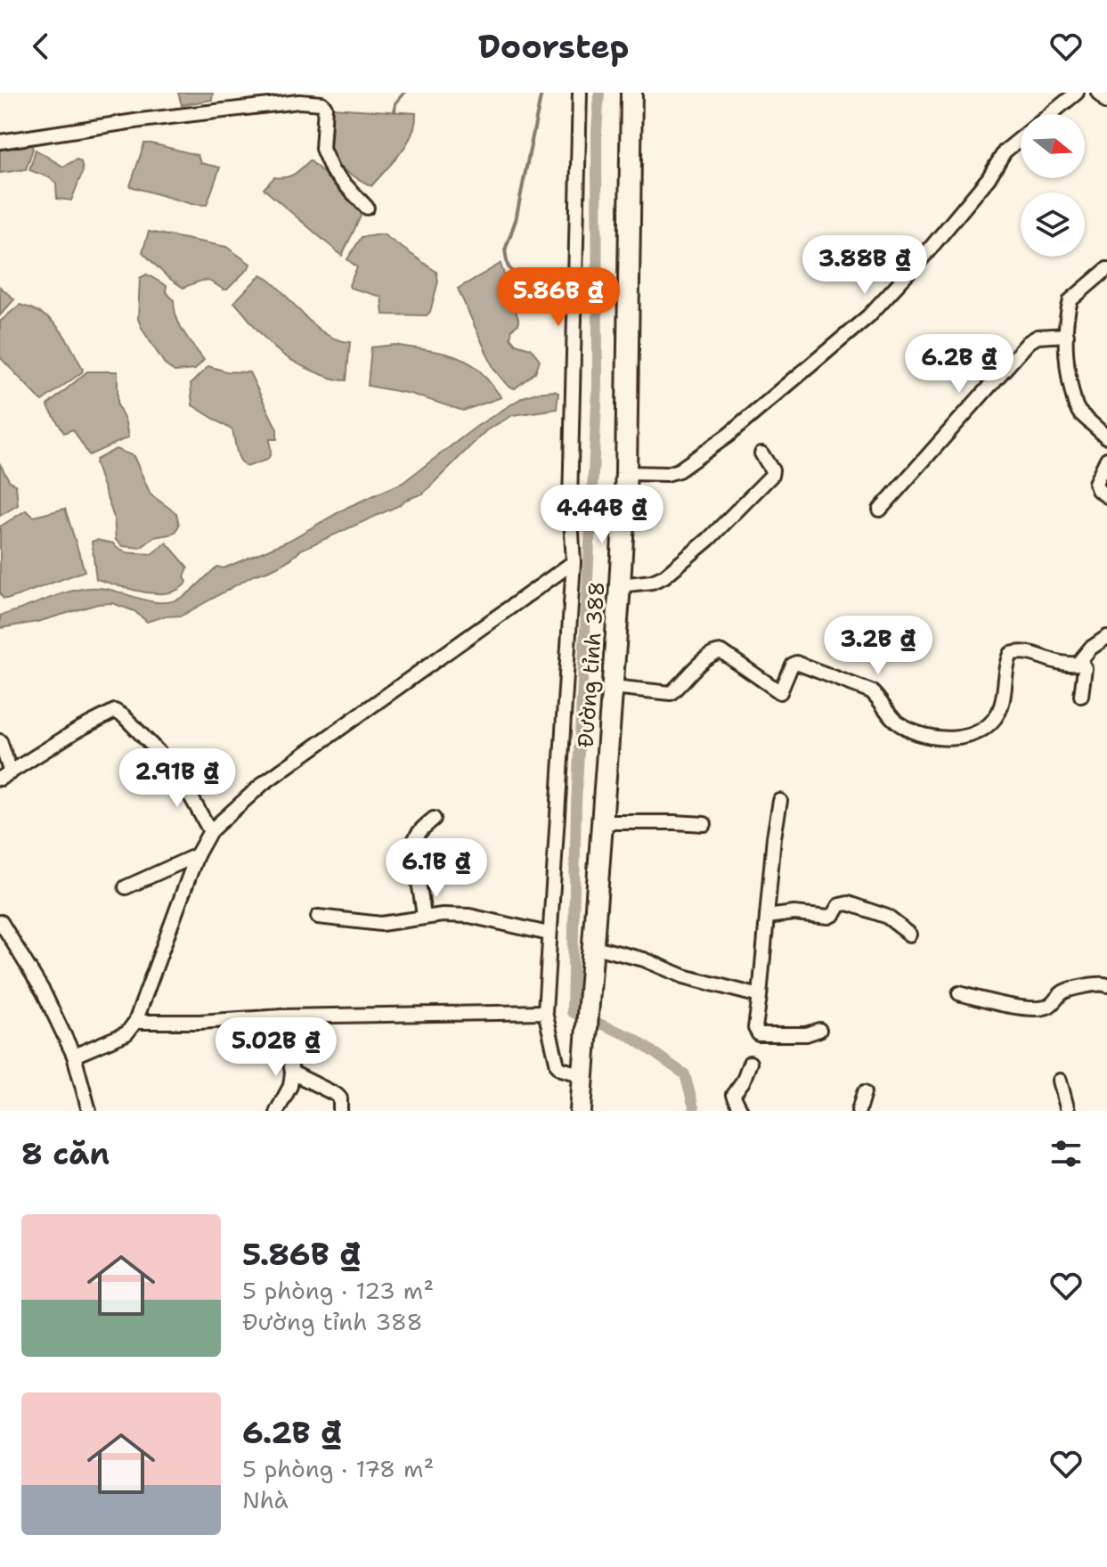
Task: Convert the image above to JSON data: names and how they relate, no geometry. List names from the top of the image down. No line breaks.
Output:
{"streets":{"main road":["Đường tỉnh 388"]},"north":"right","page":{"header":"Doorstep","price":["3.88B ₫","5.86B ₫","6.2B ₫","4.44B ₫","3.2B ₫","2.91B ₫","6.1B ₫","5.02B ₫"],"heading":"8 căn","list":[{"name":"5.86B ₫","note":"5 phòng · 123 m² · Đường tỉnh 388"},{"name":"6.2B ₫","note":"5 phòng · 178 m² · Nhà"}]}}
